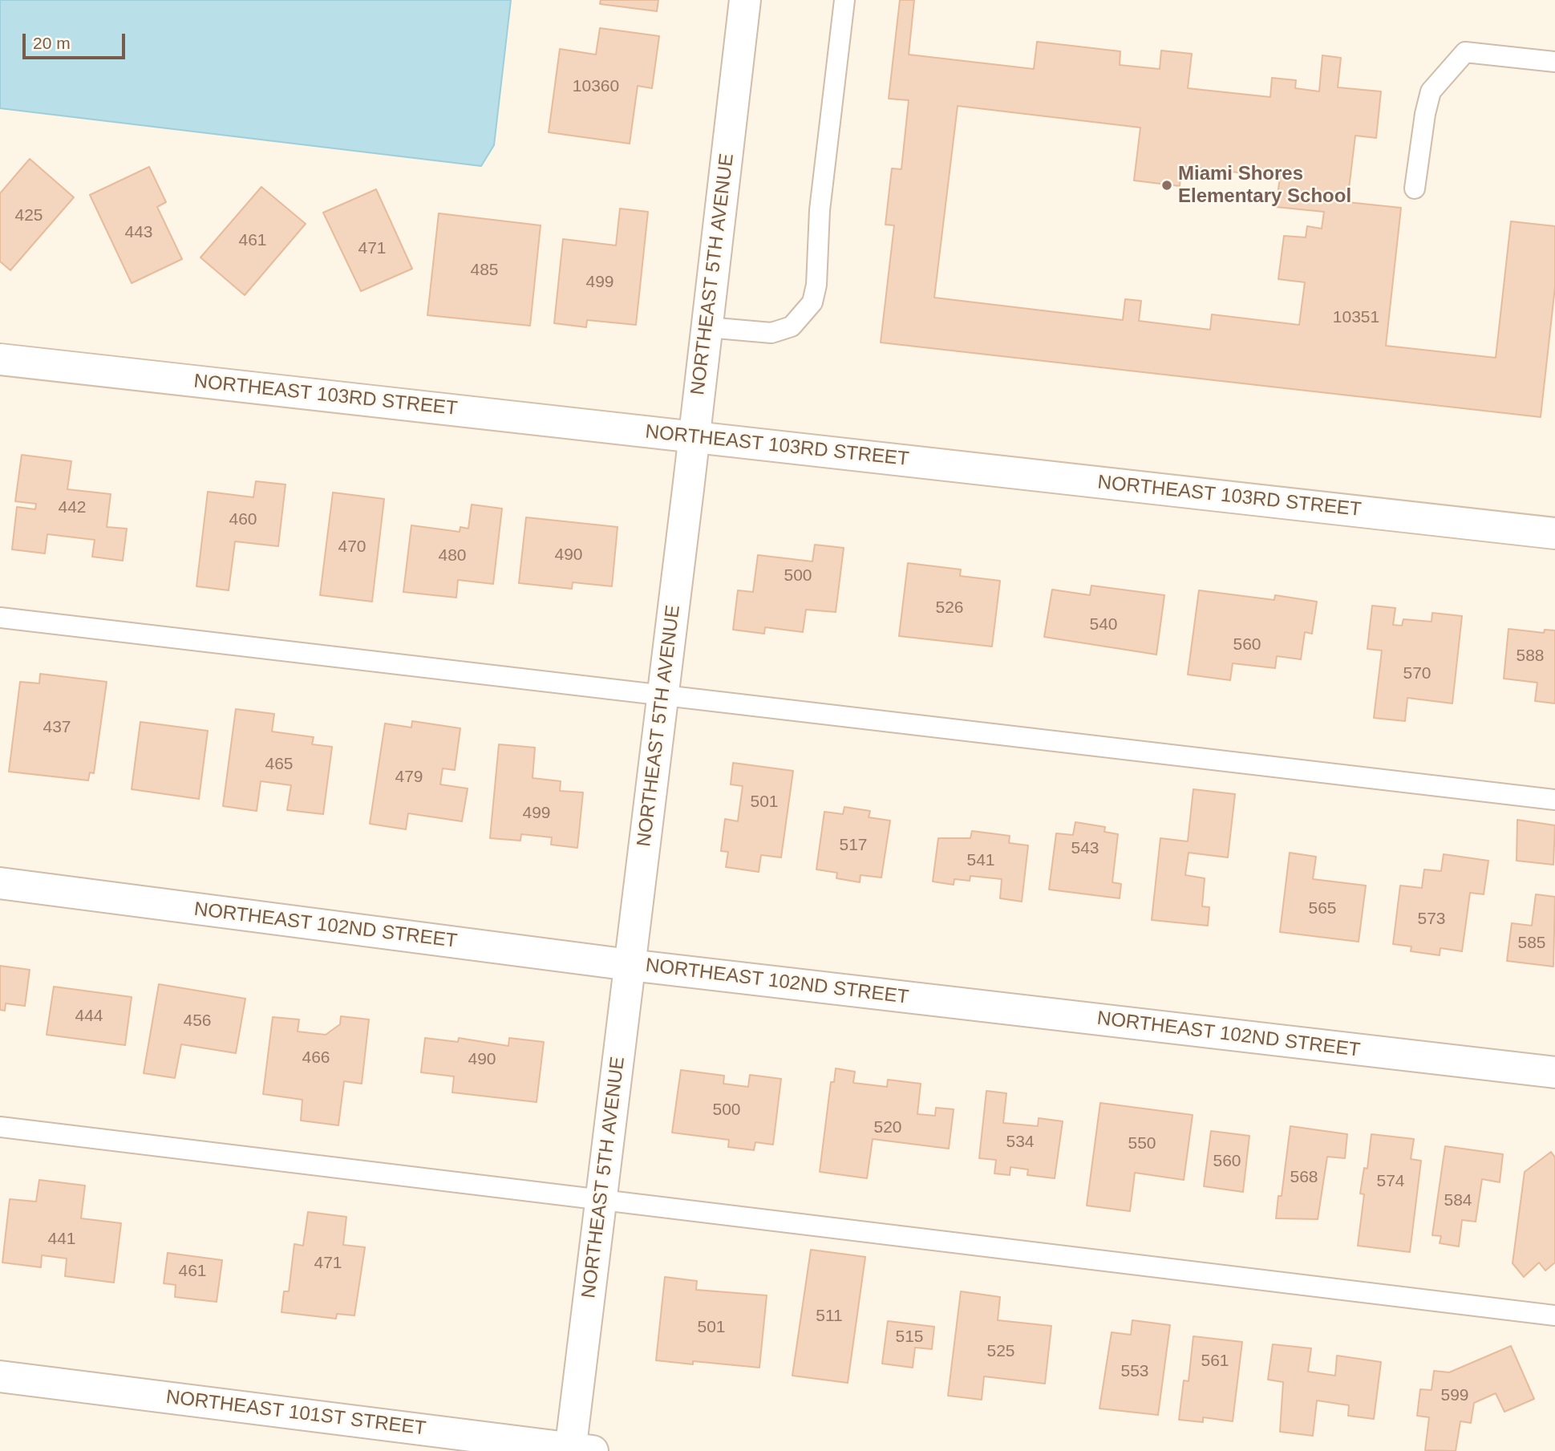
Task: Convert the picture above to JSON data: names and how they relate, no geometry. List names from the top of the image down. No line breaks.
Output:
{"streets":{"street":["NORTHEAST 5TH AVENUE","NORTHEAST 103RD STREET","NORTHEAST 102ND STREET","NORTHEAST 101ST STREET"]},"crossings":[["NORTHEAST 5TH AVENUE","NORTHEAST 103RD STREET"],["NORTHEAST 5TH AVENUE","NORTHEAST 102ND STREET"],["NORTHEAST 5TH AVENUE","NORTHEAST 101ST STREET"]],"places":["Miami Shores Elementary School"],"house_numbers":["10360","425","443","461","471","485","499","10351","442","460","470","490","480","500","526","540","560","588","570","437","465","479","501","499","517","543","541","565","573","585","444","456","466","490","500","520","534","550","560","568","574","584","441","471","461","511","501","515","525","561","553","599"],"scale_bar":"20 m"}
